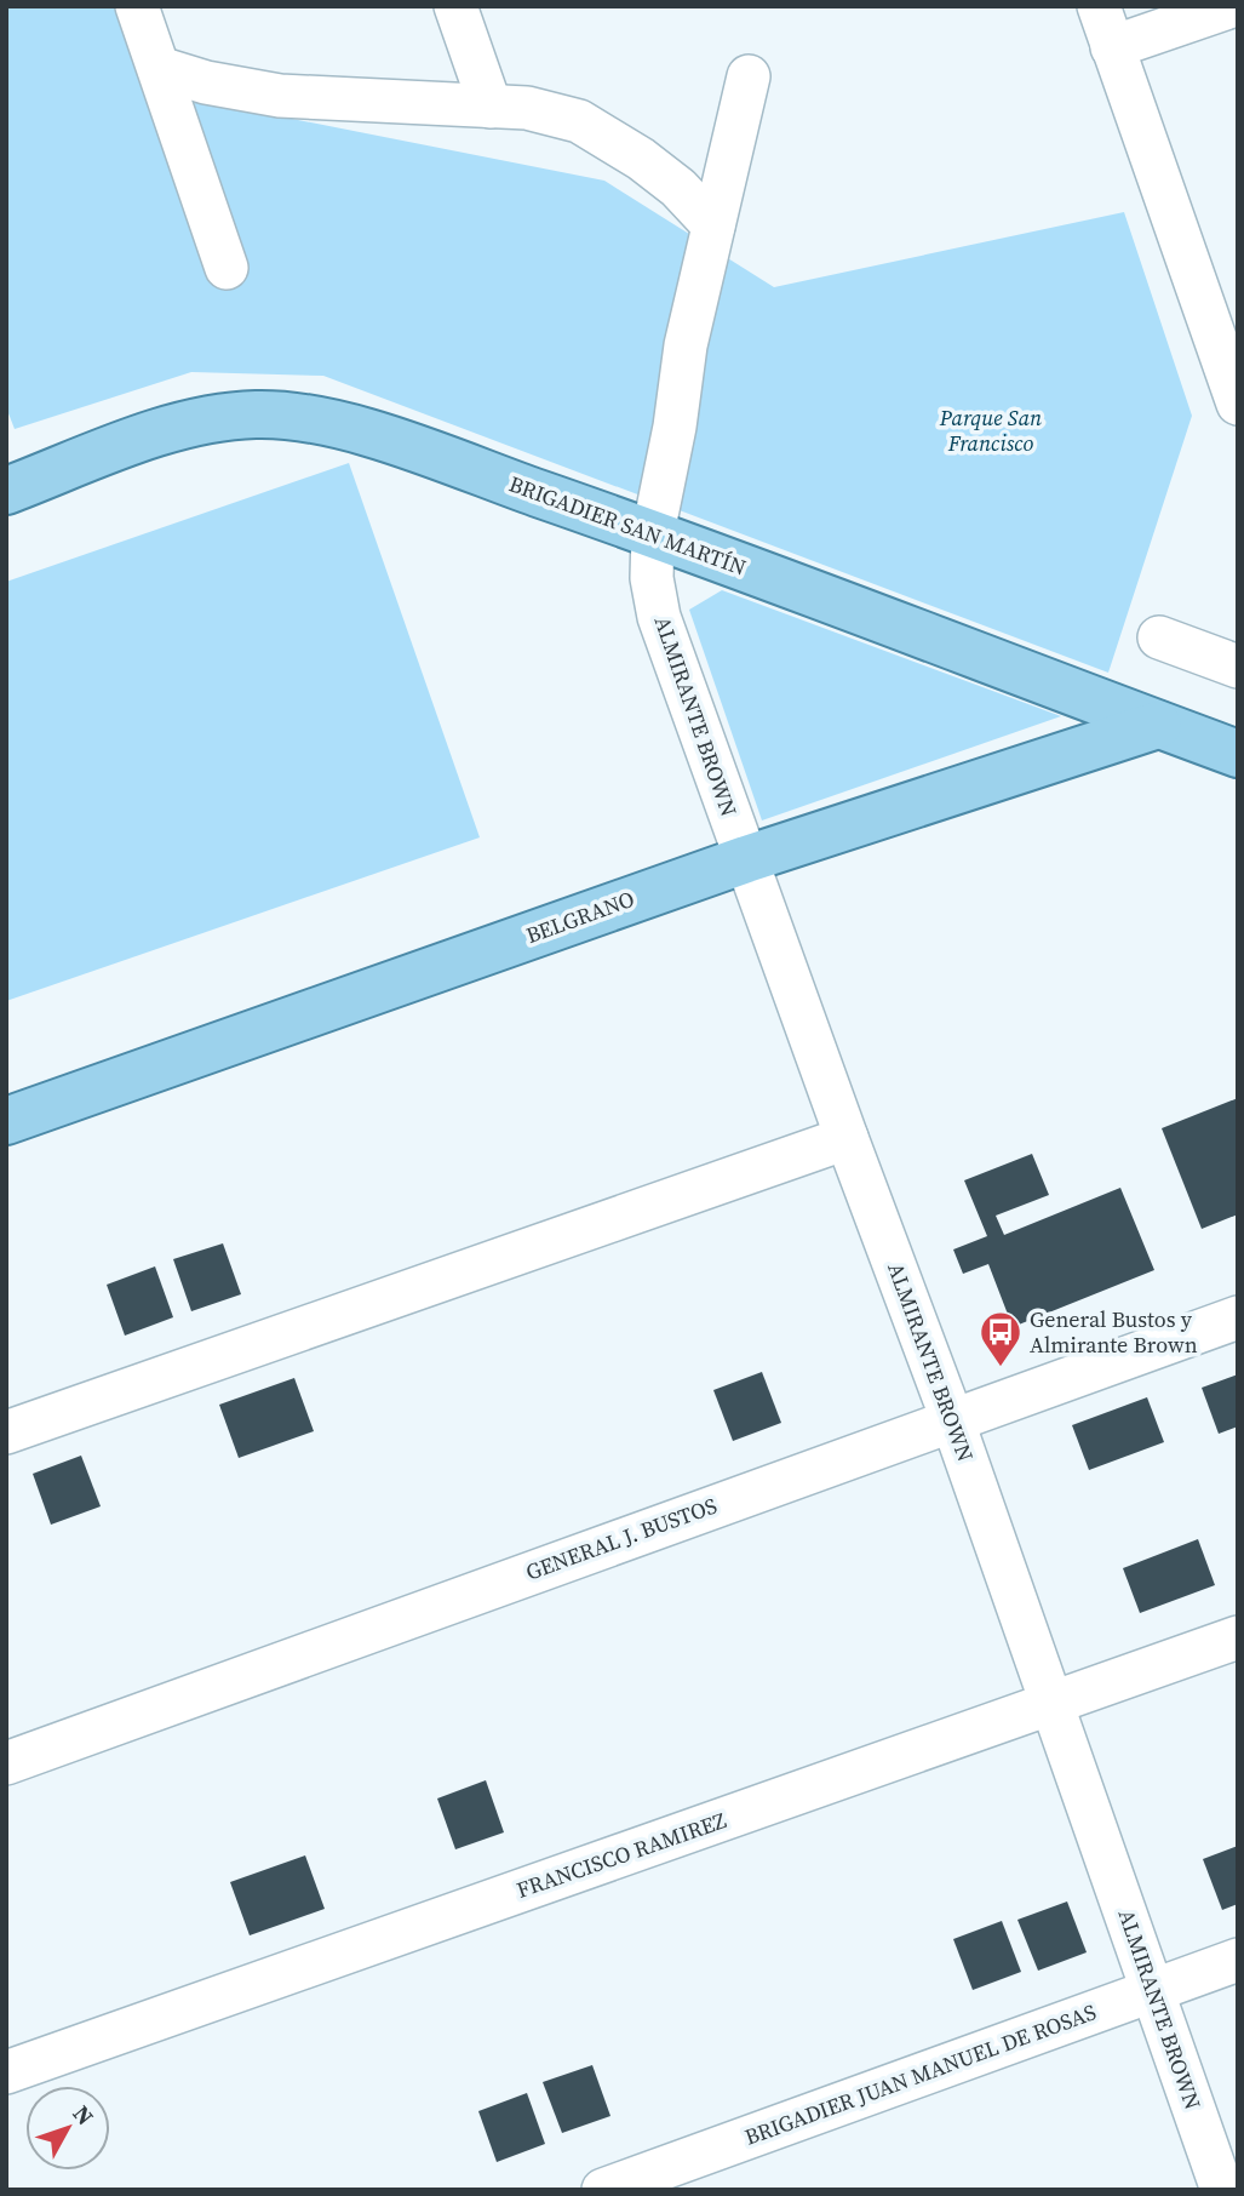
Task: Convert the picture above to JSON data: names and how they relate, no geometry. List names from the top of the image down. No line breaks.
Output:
{"streets":{"main road":["BRIGADIER SAN MARTÍN","BELGRANO"],"street":["ALMIRANTE BROWN","GENERAL J. BUSTOS","FRANCISCO RAMIREZ","BRIGADIER JUAN MANUEL DE ROSAS"]},"crossings":[["BRIGADIER SAN MARTÍN","ALMIRANTE BROWN"],["BRIGADIER SAN MARTÍN","BELGRANO"],["ALMIRANTE BROWN","BELGRANO"],["ALMIRANTE BROWN","GENERAL J. BUSTOS"],["ALMIRANTE BROWN","FRANCISCO RAMIREZ"],["ALMIRANTE BROWN","BRIGADIER JUAN MANUEL DE ROSAS"]],"parks":["Parque San Francisco"],"places":{"bus stop":["General Bustos y Almirante Brown"]},"north":"top right"}
